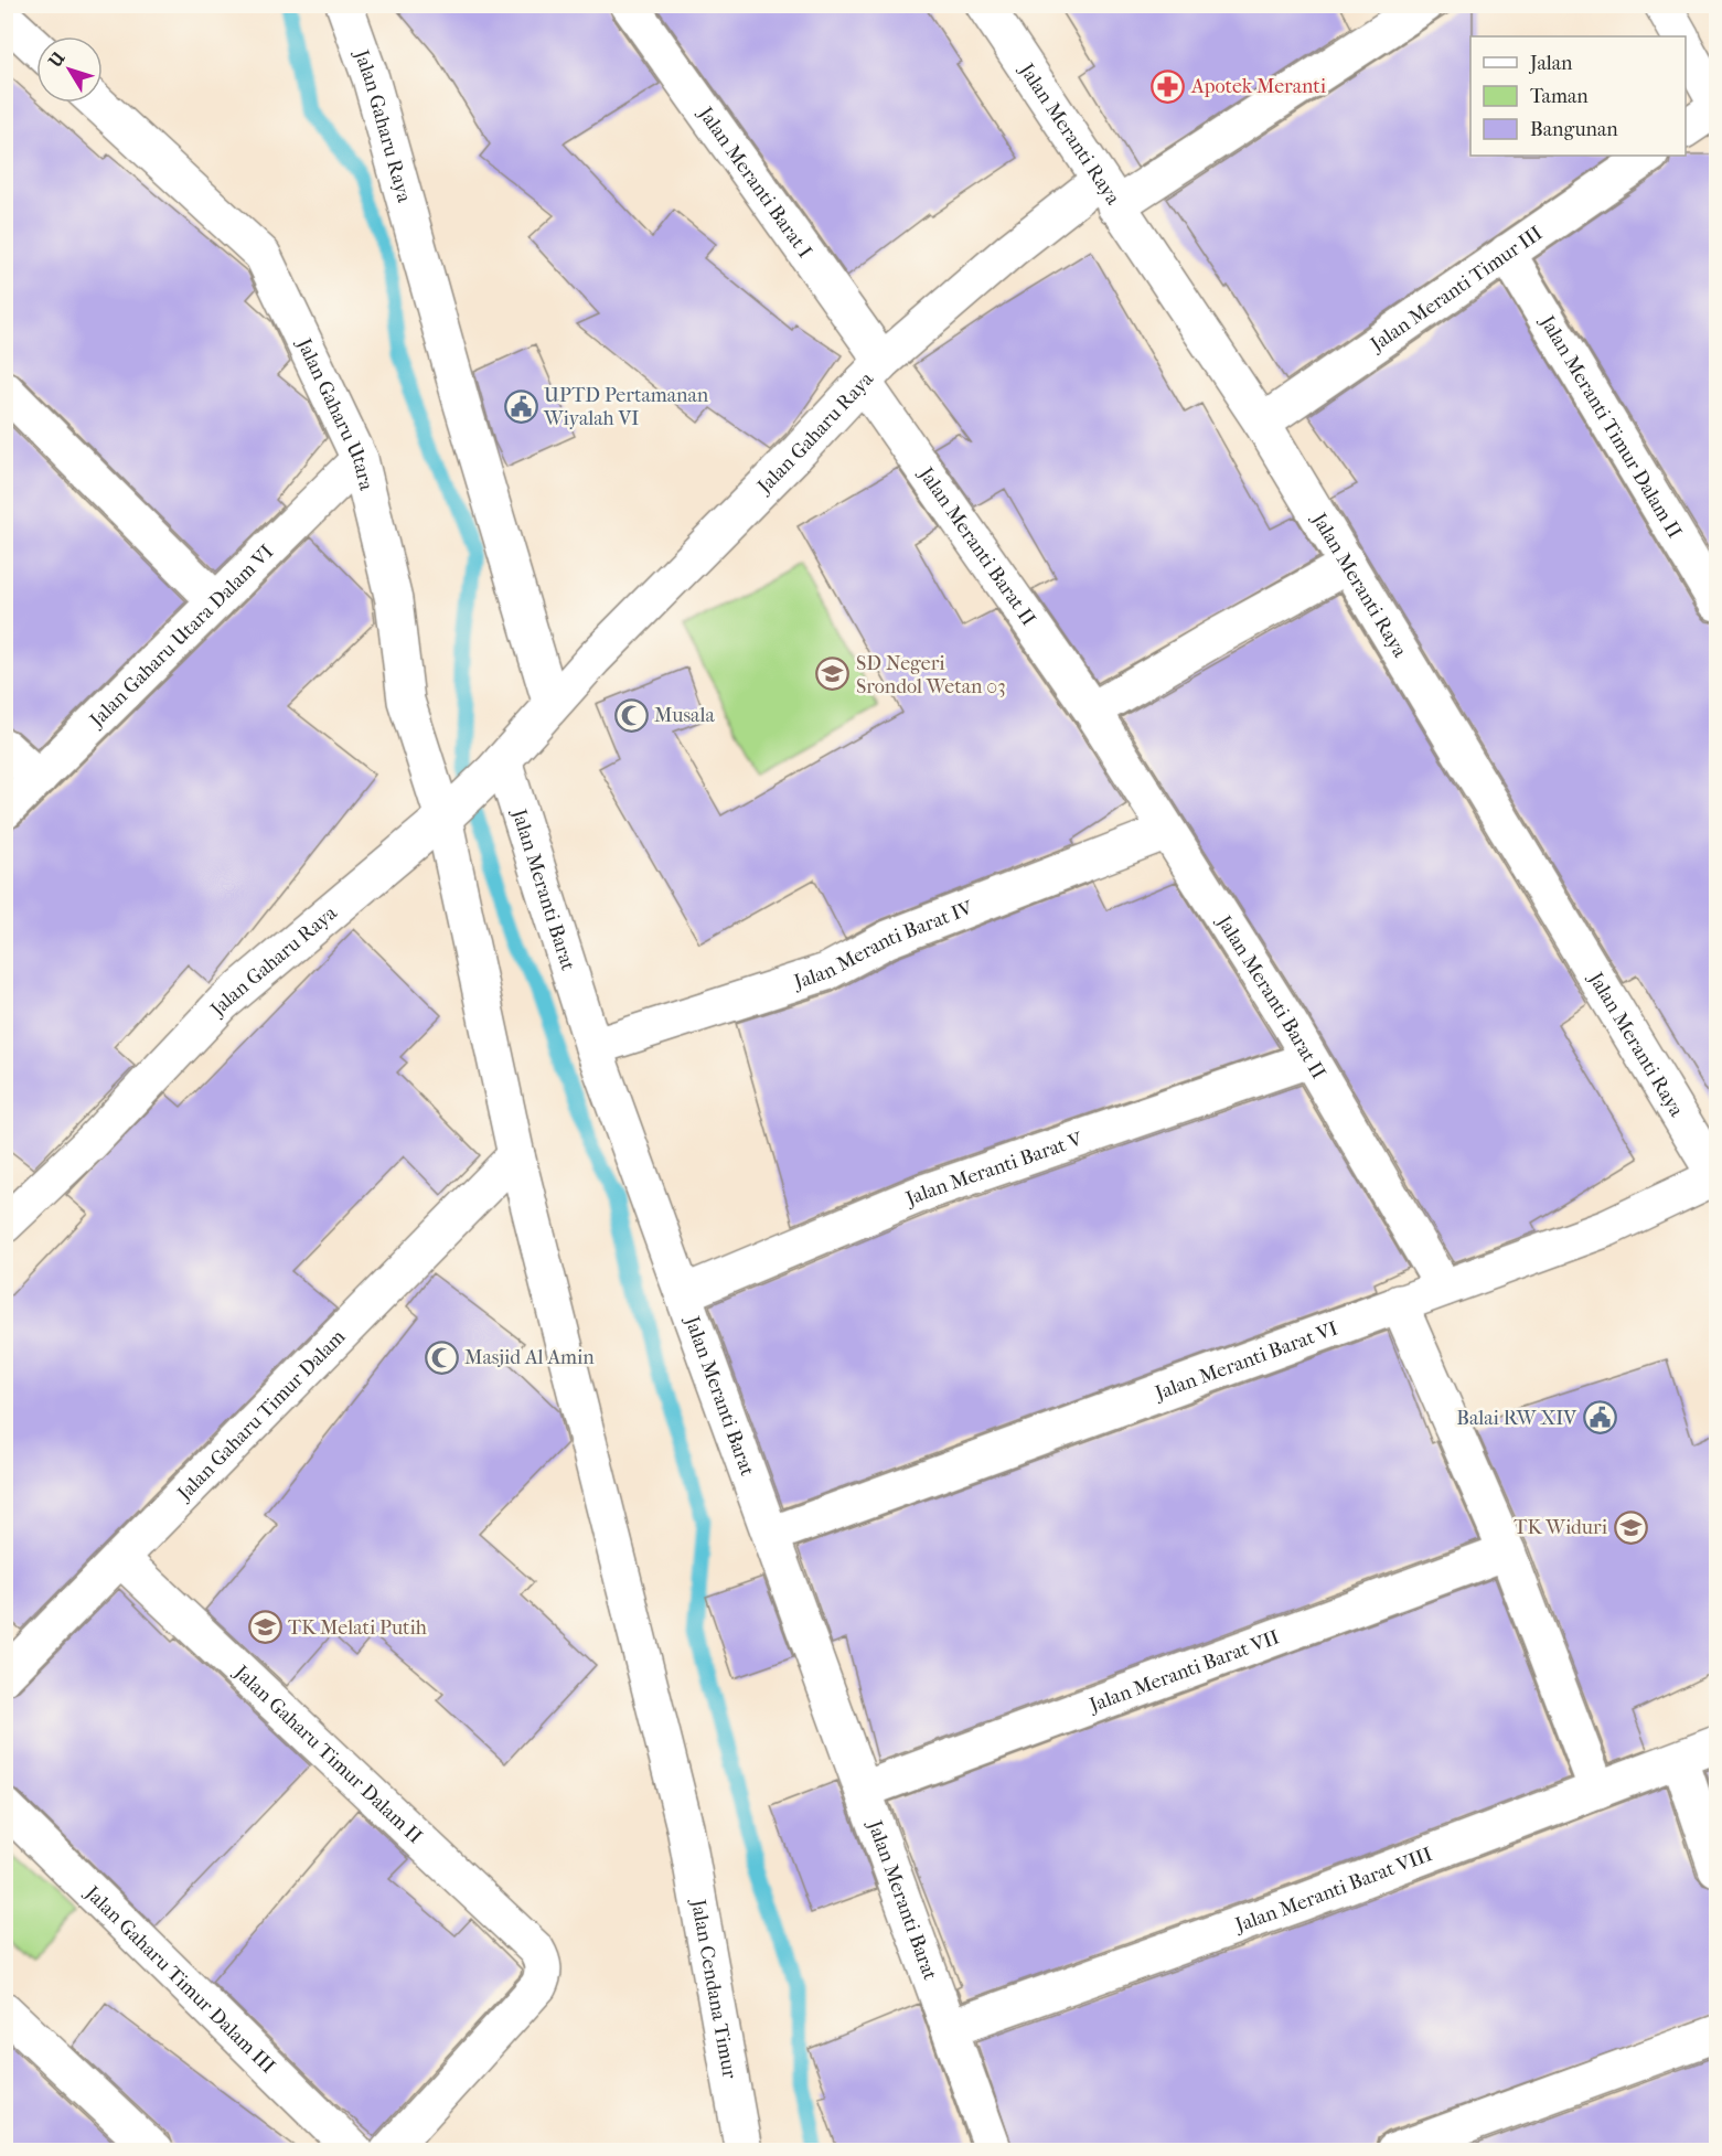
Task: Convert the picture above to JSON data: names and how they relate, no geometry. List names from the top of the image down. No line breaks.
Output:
{"streets":{"street":["Jalan Gaharu Raya","Jalan Meranti Raya","Jalan Meranti Barat I","Jalan Meranti Timur III","Jalan Gaharu Utara","Jalan Meranti Timur Dalam II","Jalan Meranti Barat II","Jalan Gaharu Utara Dalam VI","Jalan Meranti Barat","Jalan Meranti Barat IV","Jalan Meranti Barat V","Jalan Meranti Barat VI","Jalan Gaharu Timur Dalam","Jalan Meranti Barat VII","Jalan Gaharu Timur Dalam II","Jalan Meranti Barat VIII","Jalan Gaharu Timur Dalam III","Jalan Cendana Timur"]},"crossings":[["Jalan Gaharu Raya","Jalan Meranti Raya"],["Jalan Gaharu Raya","Jalan Meranti Barat I"],["Jalan Gaharu Raya","Jalan Gaharu Utara"],["Jalan Gaharu Raya","Jalan Meranti Barat II"],["Jalan Gaharu Raya","Jalan Meranti Barat"],["Jalan Meranti Raya","Jalan Meranti Timur III"],["Jalan Meranti Raya","Jalan Meranti Barat VI"],["Jalan Meranti Barat I","Jalan Meranti Barat II"],["Jalan Meranti Timur III","Jalan Meranti Timur Dalam II"],["Jalan Gaharu Utara","Jalan Gaharu Utara Dalam VI"],["Jalan Meranti Barat II","Jalan Meranti Barat IV"],["Jalan Meranti Barat II","Jalan Meranti Barat V"],["Jalan Meranti Barat II","Jalan Meranti Barat VI"],["Jalan Meranti Barat","Jalan Meranti Barat IV"],["Jalan Meranti Barat","Jalan Meranti Barat V"],["Jalan Meranti Barat","Jalan Meranti Barat VI"],["Jalan Meranti Barat","Jalan Meranti Barat VII"],["Jalan Meranti Barat","Jalan Meranti Barat VIII"],["Jalan Gaharu Timur Dalam","Jalan Gaharu Timur Dalam II"],["Jalan Gaharu Timur Dalam","Jalan Cendana Timur"]],"places":{"pharmacy":["Apotek Meranti"],"public building":["UPTD Pertamanan Wiyalah VI","Balai RW XIV"],"school or university":["SD Negeri Srondol Wetan 03","TK Widuri","TK Melati Putih"],"mosque":["Musala","Masjid Al Amin"]},"legend":["Jalan","Taman","Bangunan"],"north":"top left"}
